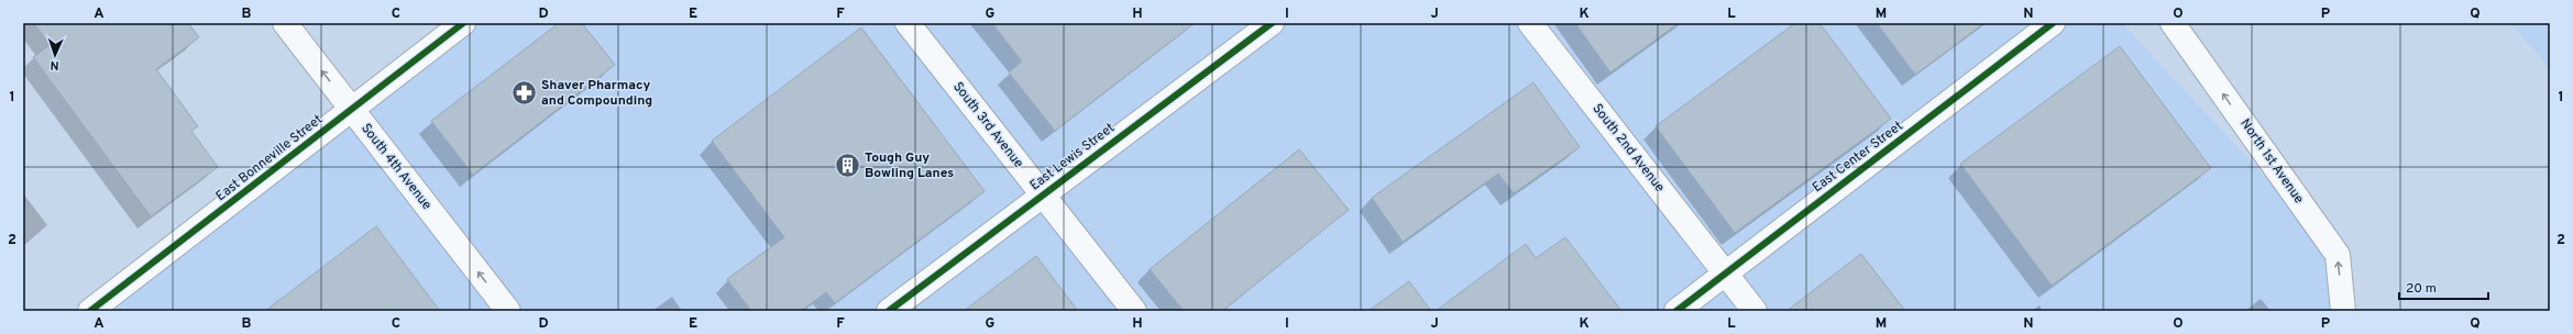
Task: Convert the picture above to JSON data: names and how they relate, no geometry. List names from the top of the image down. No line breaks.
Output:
{"streets":{"street":["South 3rd Avenue","South 2nd Avenue","East Lewis Street","East Center Street","East Bonneville Street","North 1st Avenue","South 4th Avenue"]},"crossings":[["South 3rd Avenue","East Lewis Street"],["South 2nd Avenue","East Center Street"],["East Bonneville Street","South 4th Avenue"]],"one_way":["North 1st Avenue","South 4th Avenue"],"places":{"pharmacy":["Shaver Pharmacy and Compounding"],"building":["Tough Guy Bowling Lanes"]},"scale_bar":"20 m","north":"bottom","grid":{"columns":["A","B","C","D","E","F","G","H","I","J","K","L","M","N","O","P","Q"],"rows":["1","2"]}}
